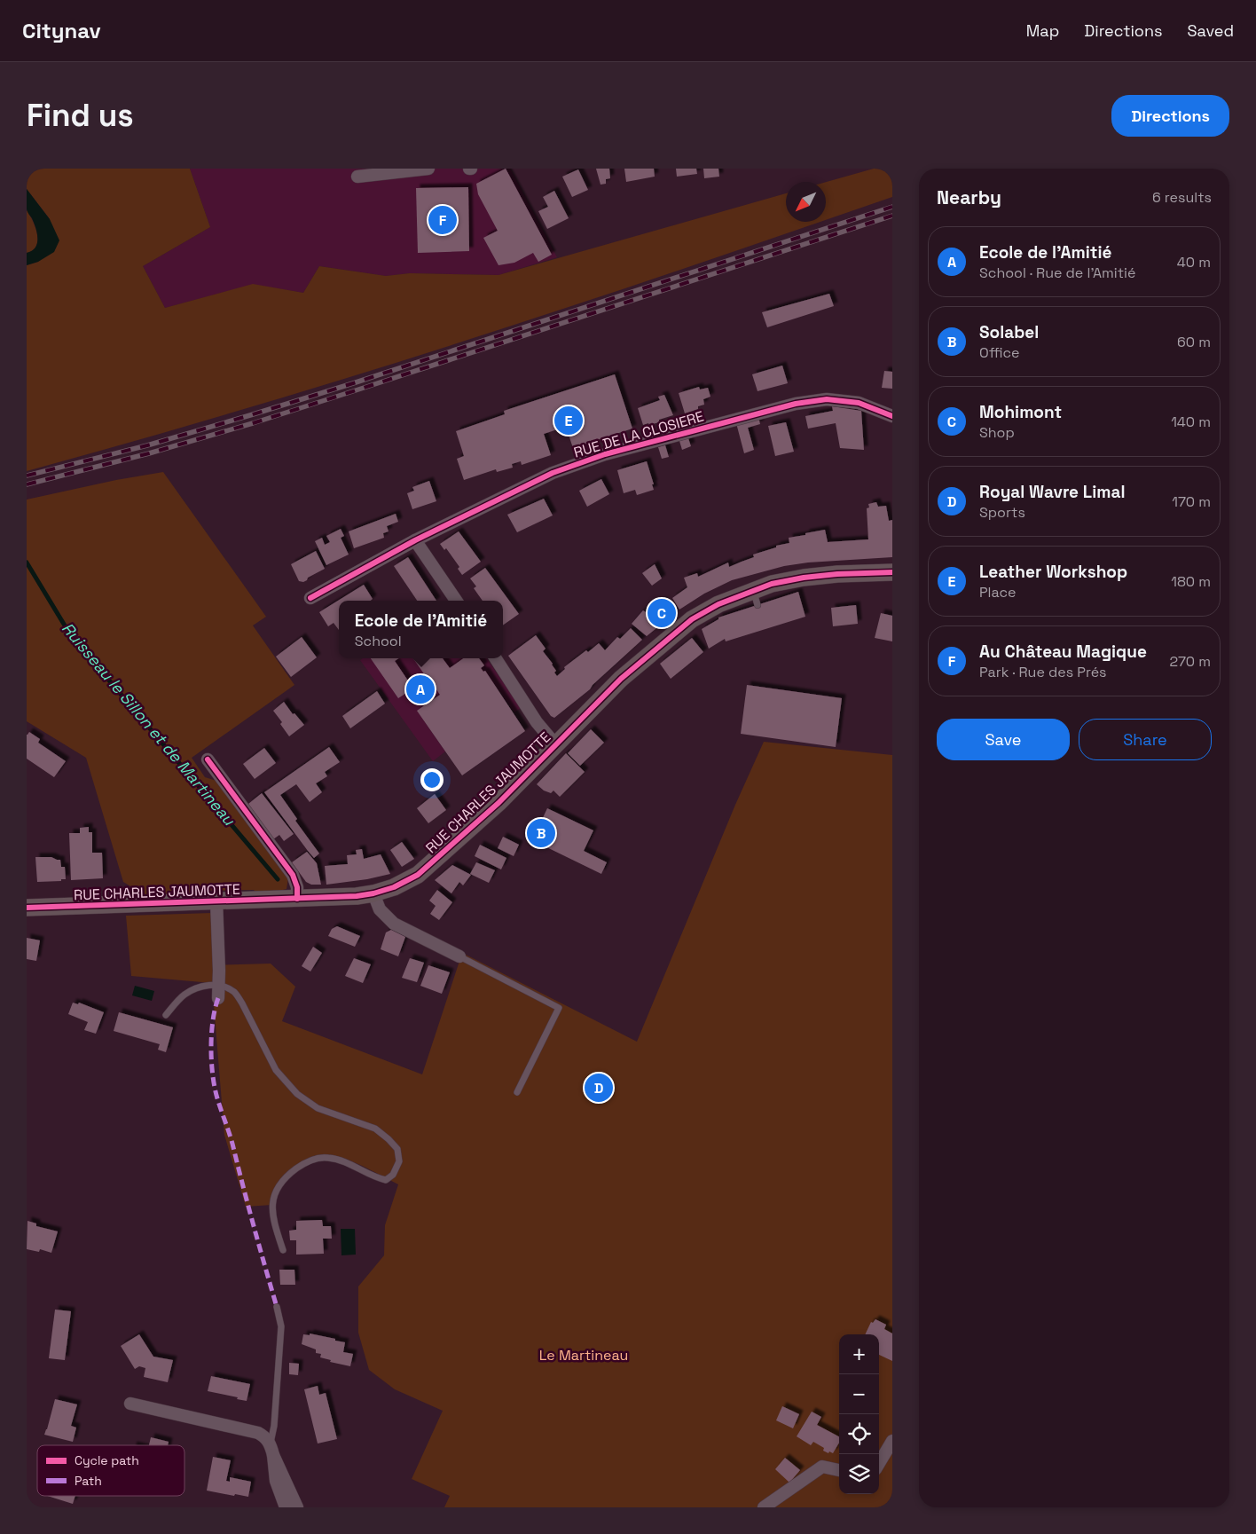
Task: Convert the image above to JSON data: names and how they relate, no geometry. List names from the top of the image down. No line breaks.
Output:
{"streets":{"main road":["RUE CHARLES JAUMOTTE"],"street":["RUE DE LA CLOSIERE"]},"water":["Ruisseau le Sillon et de Martineau"],"parks":["Le Martineau"],"legend":["Cycle path","Path"],"north":"bottom left","page":{"header":"Citynav","nav":["Map","Directions","Saved"],"buttons":["Directions",["Save","Share"]],"title":"Find us","heading":["Nearby","6 results"],"pins":["F","E","C","A","B","D"],"list":[{"mark":"A","name":"Ecole de l'Amitié","note":"School · Rue de l'Amitié","value":"40 m"},{"mark":"B","name":"Solabel","note":"Office","value":"60 m"},{"mark":"C","name":"Mohimont","note":"Shop","value":"140 m"},{"mark":"D","name":"Royal Wavre Limal","note":"Sports","value":"170 m"},{"mark":"E","name":"Leather Workshop","note":"Place","value":"180 m"},{"mark":"F","name":"Au Château Magique","note":"Park · Rue des Prés","value":"270 m"}],"popup":["Ecole de l'Amitié","School"],"map_buttons":["+","−"]}}
